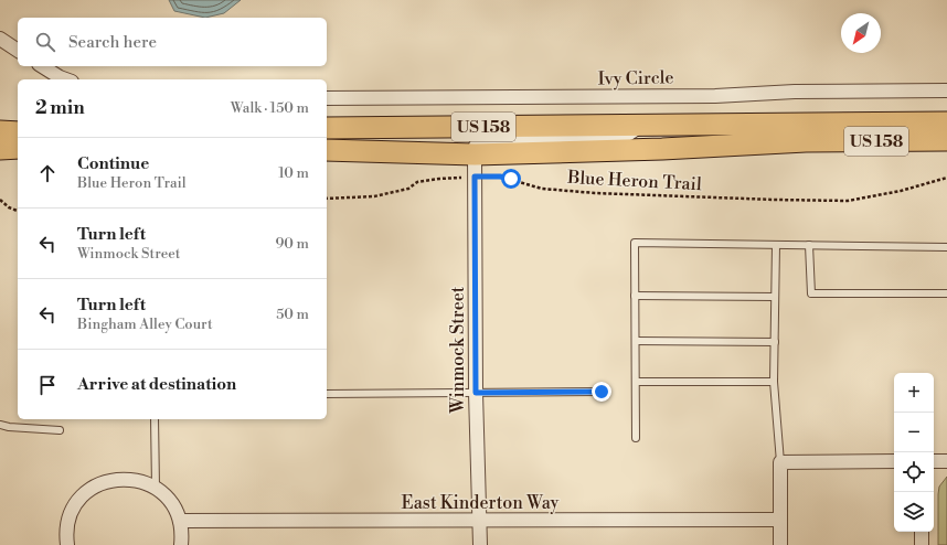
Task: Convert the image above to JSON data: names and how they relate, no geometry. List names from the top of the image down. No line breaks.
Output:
{"streets":{"main road":["US 158"],"street":["Ivy Circle","Winmock Street","East Kinderton Way"],"path":["Blue Heron Trail"]},"crossings":[["US 158","Winmock Street"],["Blue Heron Trail","Winmock Street"],["Winmock Street","East Kinderton Way"]],"north":"bottom left","page":{"search":"Search here","heading":["2 min","Walk · 150 m"],"list":[["Continue","Blue Heron Trail","10 m"],["Turn left","Winmock Street","90 m"],["Turn left","Bingham Alley Court","50 m"],"Arrive at destination"],"map_buttons":["+","−"]}}
